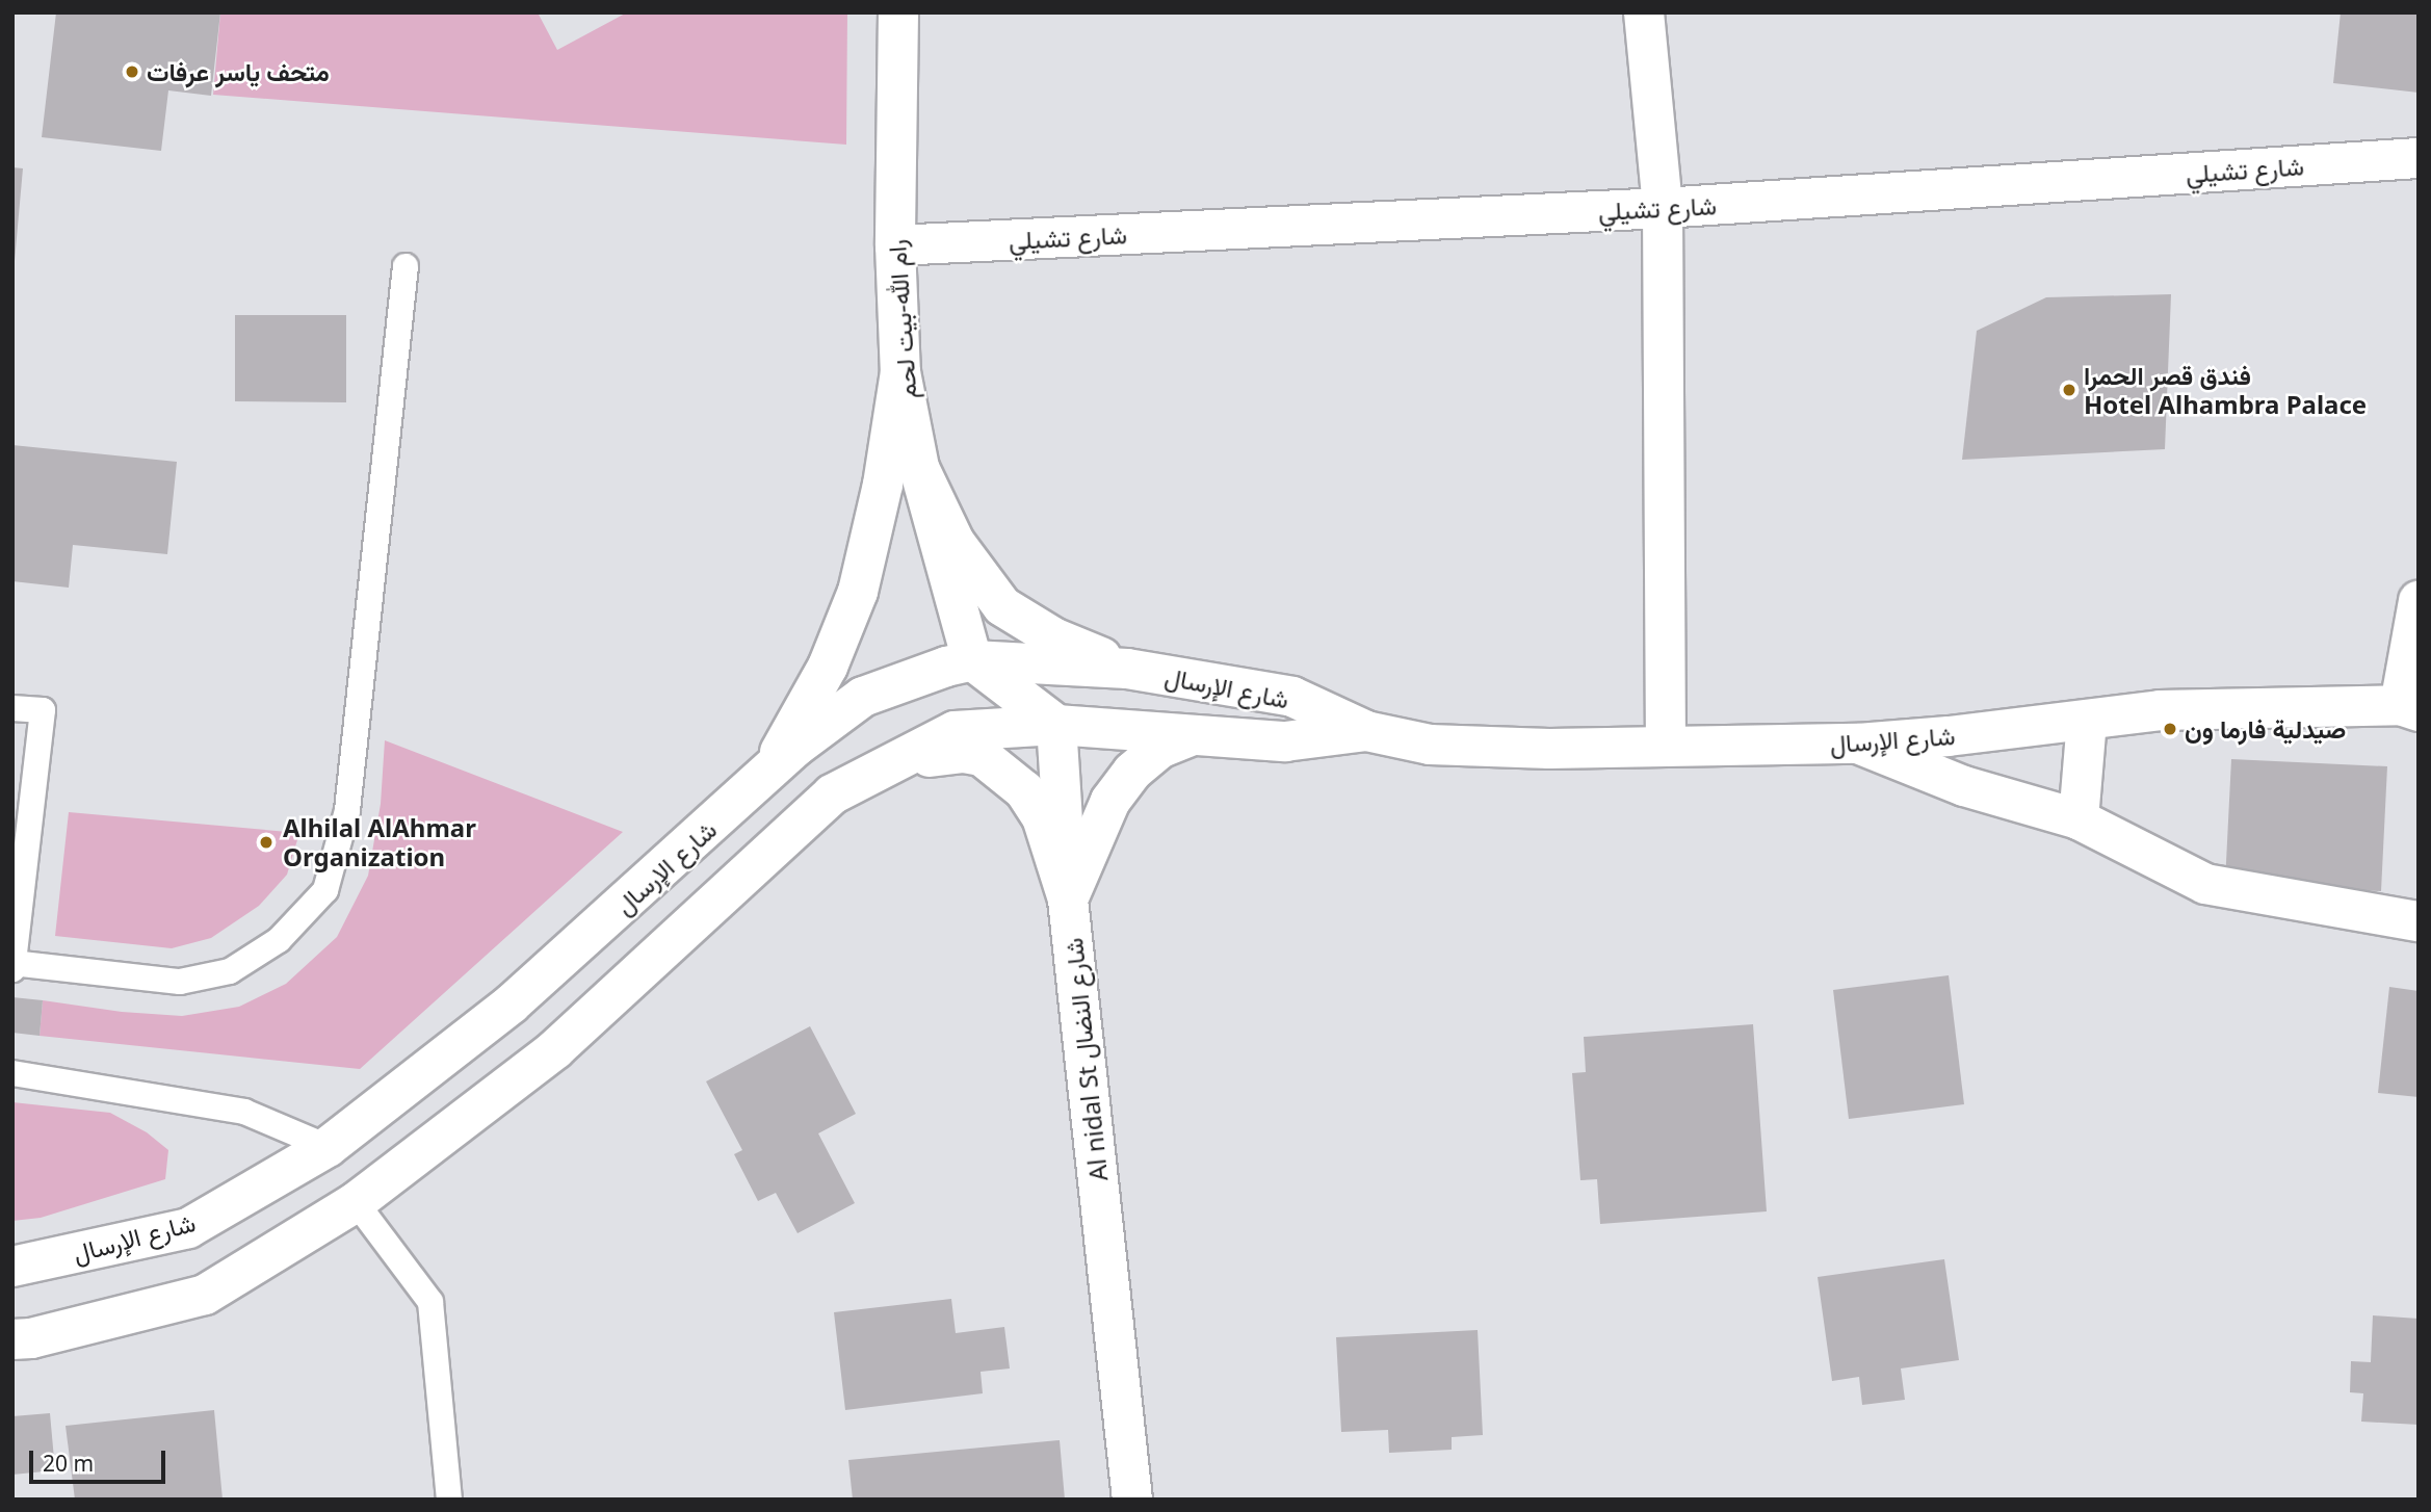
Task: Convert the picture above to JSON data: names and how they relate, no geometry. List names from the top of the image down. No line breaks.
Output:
{"streets":{"main road":["شارع تشيلي","رام الله-بيت لحم","شارع الإرسال","Al nidal St شارع النضال"]},"crossings":[["شارع تشيلي","رام الله-بيت لحم"],["رام الله-بيت لحم","شارع الإرسال"],["شارع الإرسال","Al nidal St شارع النضال"]],"places":["متحف ياسر عرفات","فندق قصر الحمرا Hotel Alhambra Palace","صيدلية فارما ون","Alhilal AlAhmar Organization"],"scale_bar":"20 m"}
